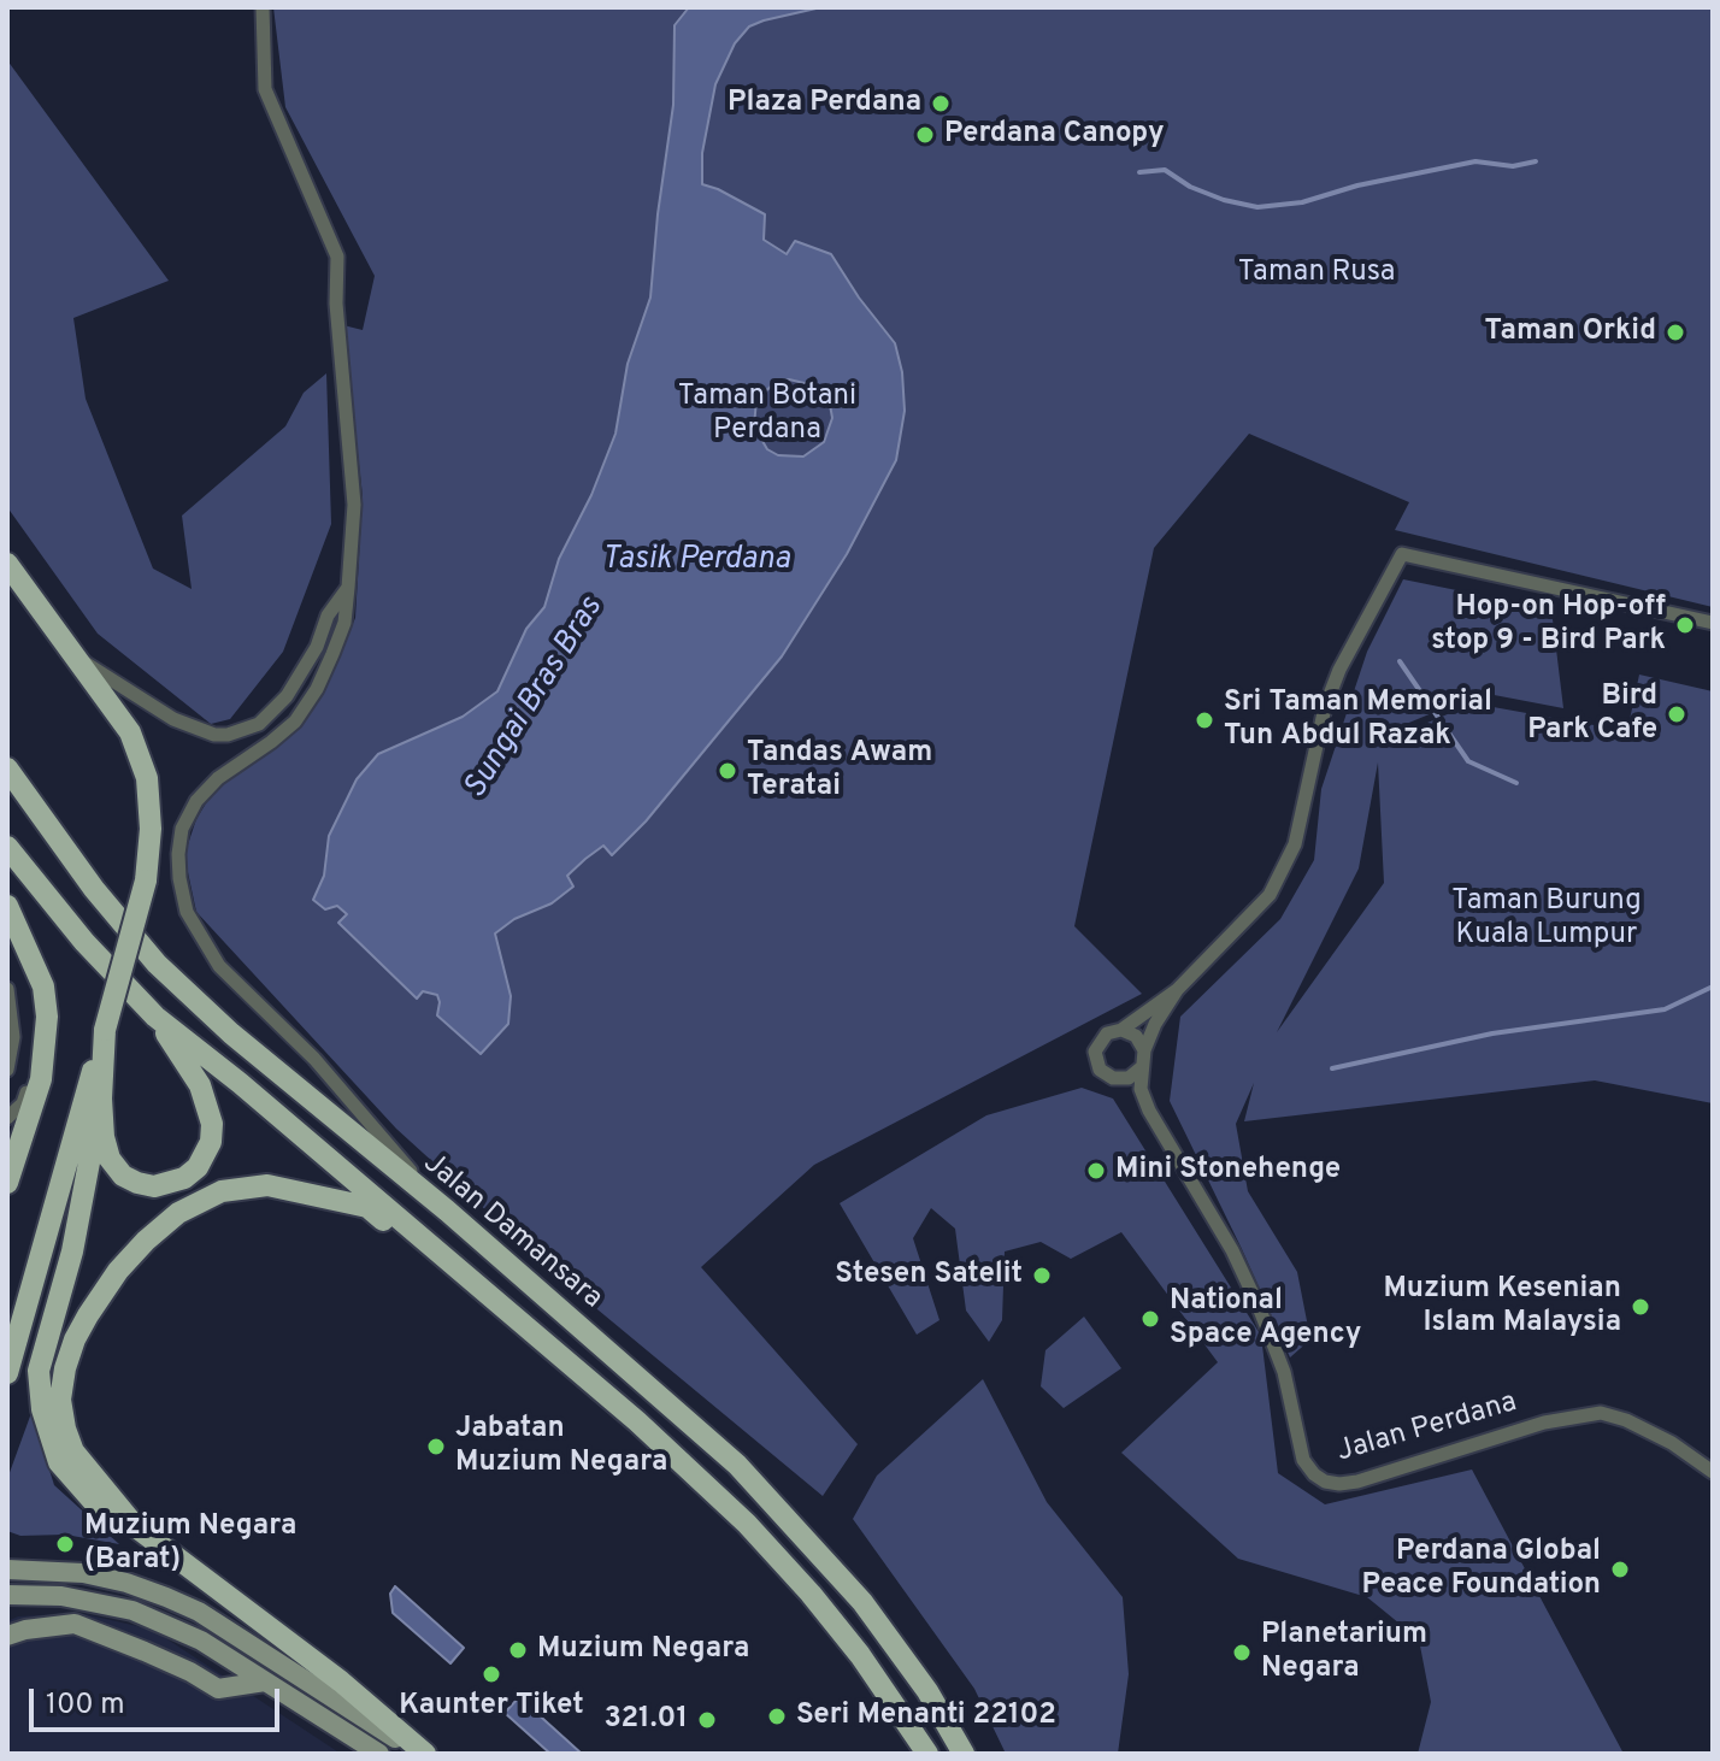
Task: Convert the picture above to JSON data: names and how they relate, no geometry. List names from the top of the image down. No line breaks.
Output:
{"streets":{"main road":["Jalan Damansara"],"street":["Jalan Perdana"]},"water":["Tasik Perdana","Sungai Bras Bras"],"parks":["Taman Rusa","Taman Botani Perdana","Taman Burung Kuala Lumpur"],"places":["Plaza Perdana","Perdana Canopy","Taman Orkid","Hop-on Hop-off stop 9 - Bird Park","Bird Park Cafe","Sri Taman Memorial Tun Abdul Razak","Tandas Awam Teratai","Mini Stonehenge","Stesen Satelit","Muzium Kesenian Islam Malaysia","National Space Agency","Jabatan Muzium Negara","Muzium Negara (Barat)","Perdana Global Peace Foundation","Muzium Negara","Planetarium Negara","Kaunter Tiket","Seri Menanti 22102","321.01"],"scale_bar":"100 m"}
